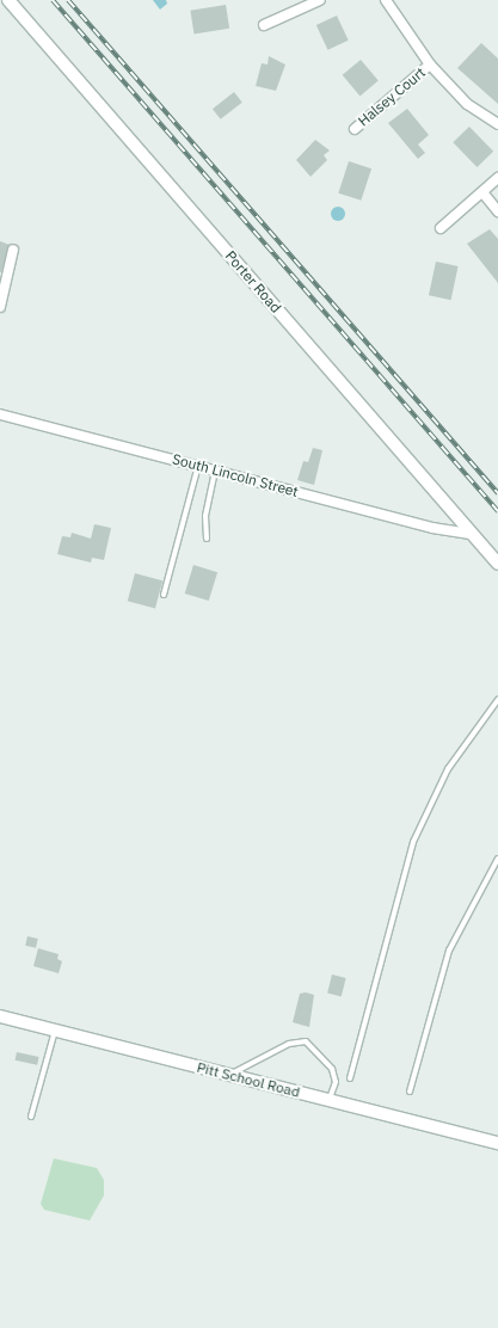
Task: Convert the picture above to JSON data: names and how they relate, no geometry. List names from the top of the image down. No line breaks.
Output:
{"streets":{"street":["Halsey Court","Porter Road","South Lincoln Street","Pitt School Road"]},"crossings":[["Porter Road","South Lincoln Street"]]}
